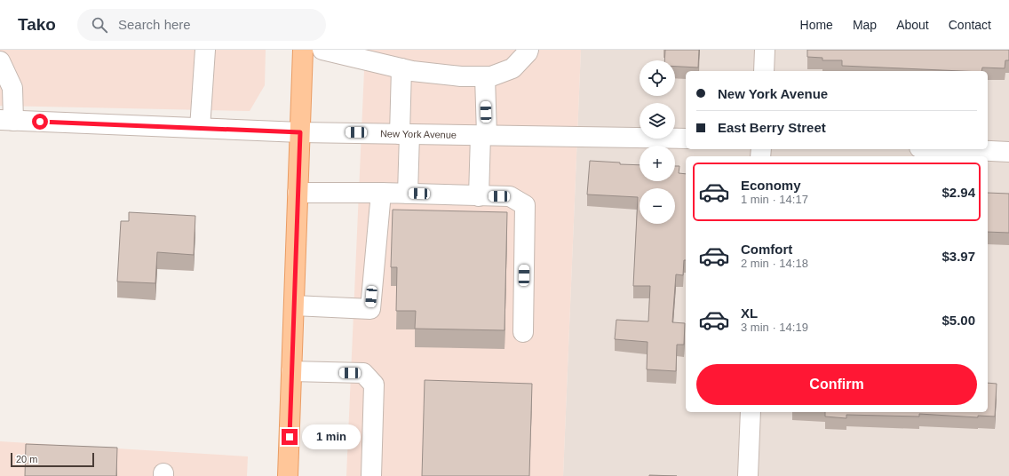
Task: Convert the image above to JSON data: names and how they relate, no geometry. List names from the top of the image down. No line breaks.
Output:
{"streets":{"street":["New York Avenue"]},"scale_bar":"20 m","page":{"header":"Tako","search":"Search here","nav":["Home","Map","About","Contact"],"map_buttons":["+","−"],"banner":["New York Avenue","East Berry Street"],"list":[{"name":"Economy","note":"1 min · 14:17","value":"$2.94"},{"name":"Comfort","note":"2 min · 14:18","value":"$3.97"},{"name":"XL","note":"3 min · 14:19","value":"$5.00"}],"buttons":"Confirm","bubble":"1 min","scale":"20 m"}}
